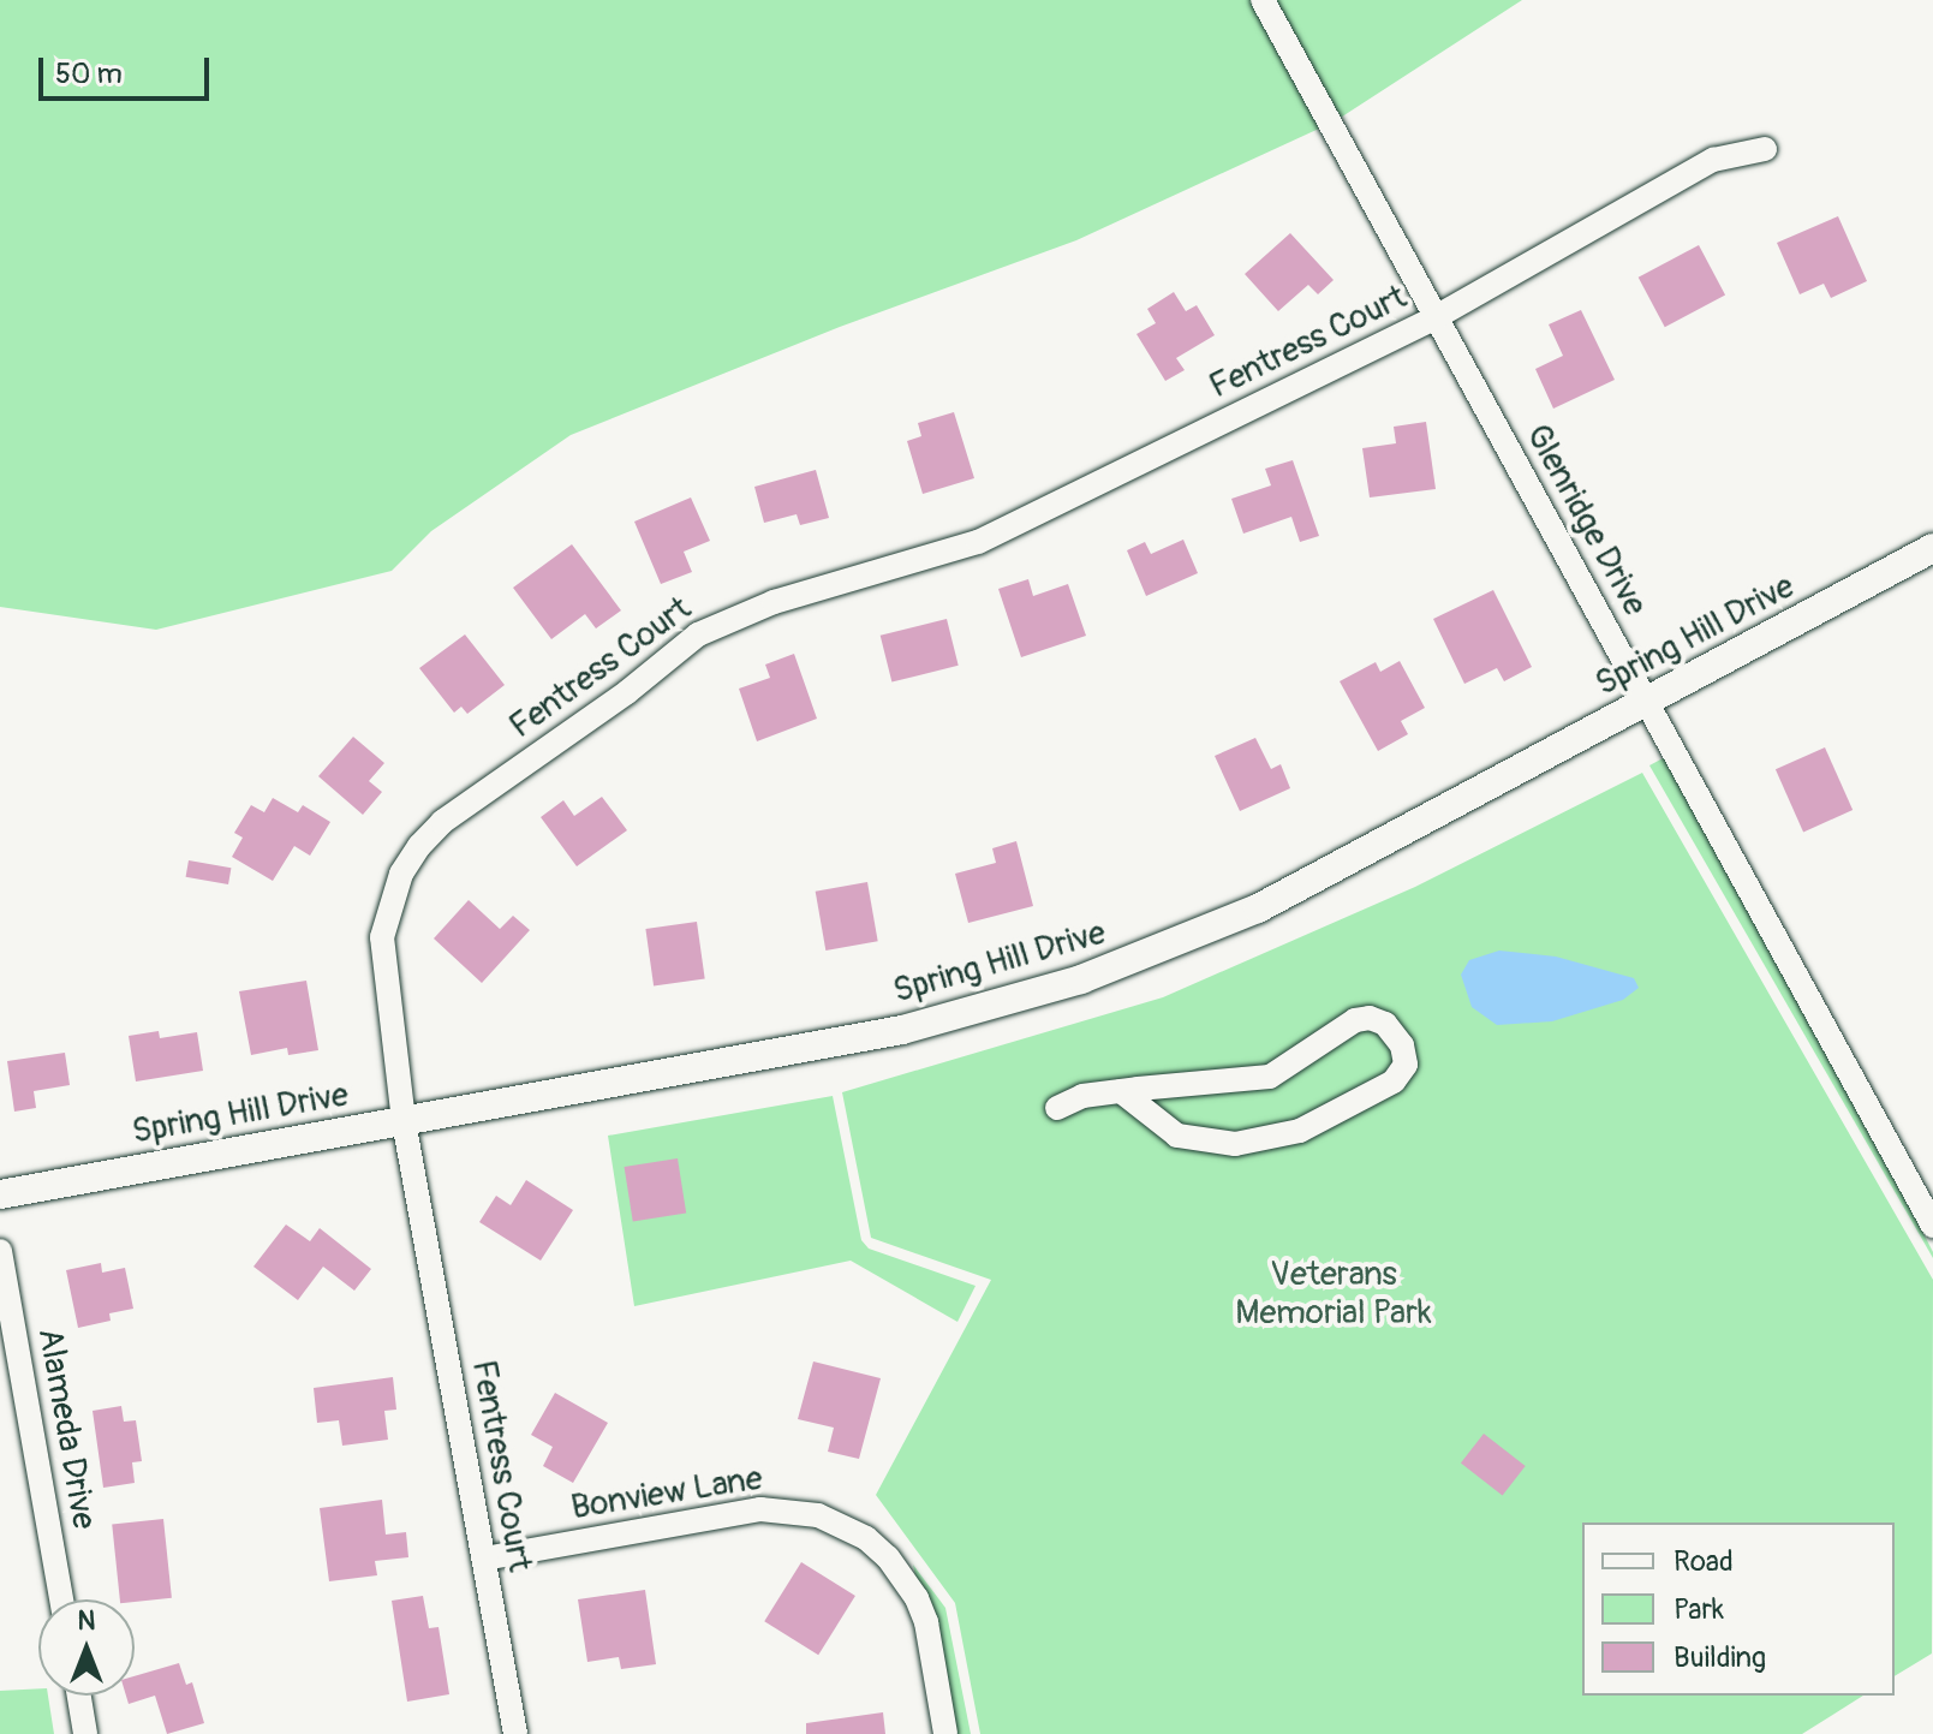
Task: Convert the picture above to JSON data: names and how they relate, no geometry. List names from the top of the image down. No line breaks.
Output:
{"streets":{"main road":["Spring Hill Drive"],"street":["Fentress Court","Glenridge Drive","Alameda Drive","Bonview Lane"]},"crossings":[["Fentress Court","Glenridge Drive"],["Fentress Court","Spring Hill Drive"],["Fentress Court","Bonview Lane"],["Glenridge Drive","Spring Hill Drive"]],"parks":["Veterans Memorial Park"],"legend":["Road","Park","Building"],"scale_bar":"50 m","north":"top"}
